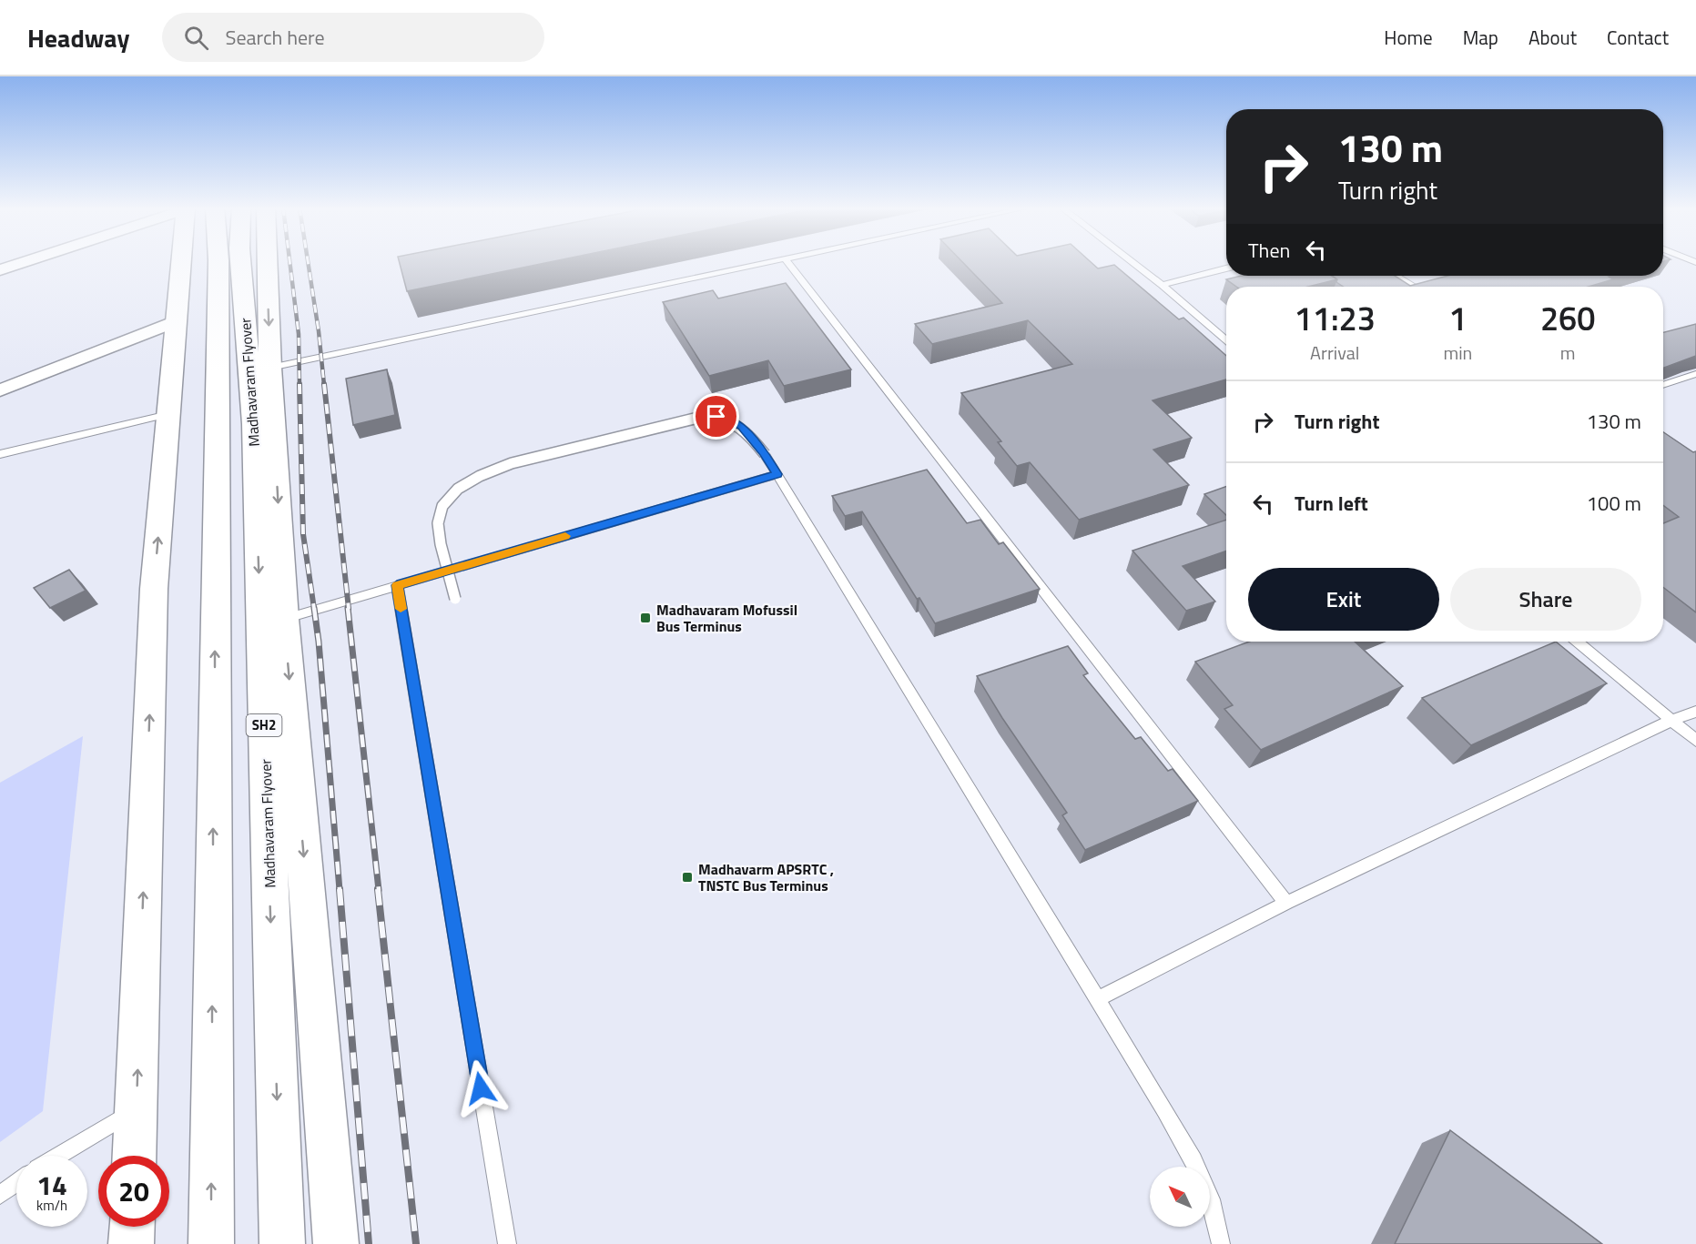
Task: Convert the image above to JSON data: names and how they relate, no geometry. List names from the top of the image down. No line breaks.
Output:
{"streets":{"main road":["Madhavaram Flyover","SH2"]},"places":{"transit":["Madhavaram Mofussil Bus Terminus","Madhavarm APSRTC , TNSTC Bus Terminus"]},"north":"top left","page":{"header":"Headway","search":"Search here","nav":["Home","Map","About","Contact"],"turn":["130 m","Turn right"],"then":"Then","eta":["11:23","Arrival","1","min","260","m"],"list":[{"name":"Turn right","value":"130 m"},{"name":"Turn left","value":"100 m"}],"buttons":["Exit","Share"],"speed":"14 km/h","limit":"20"}}
